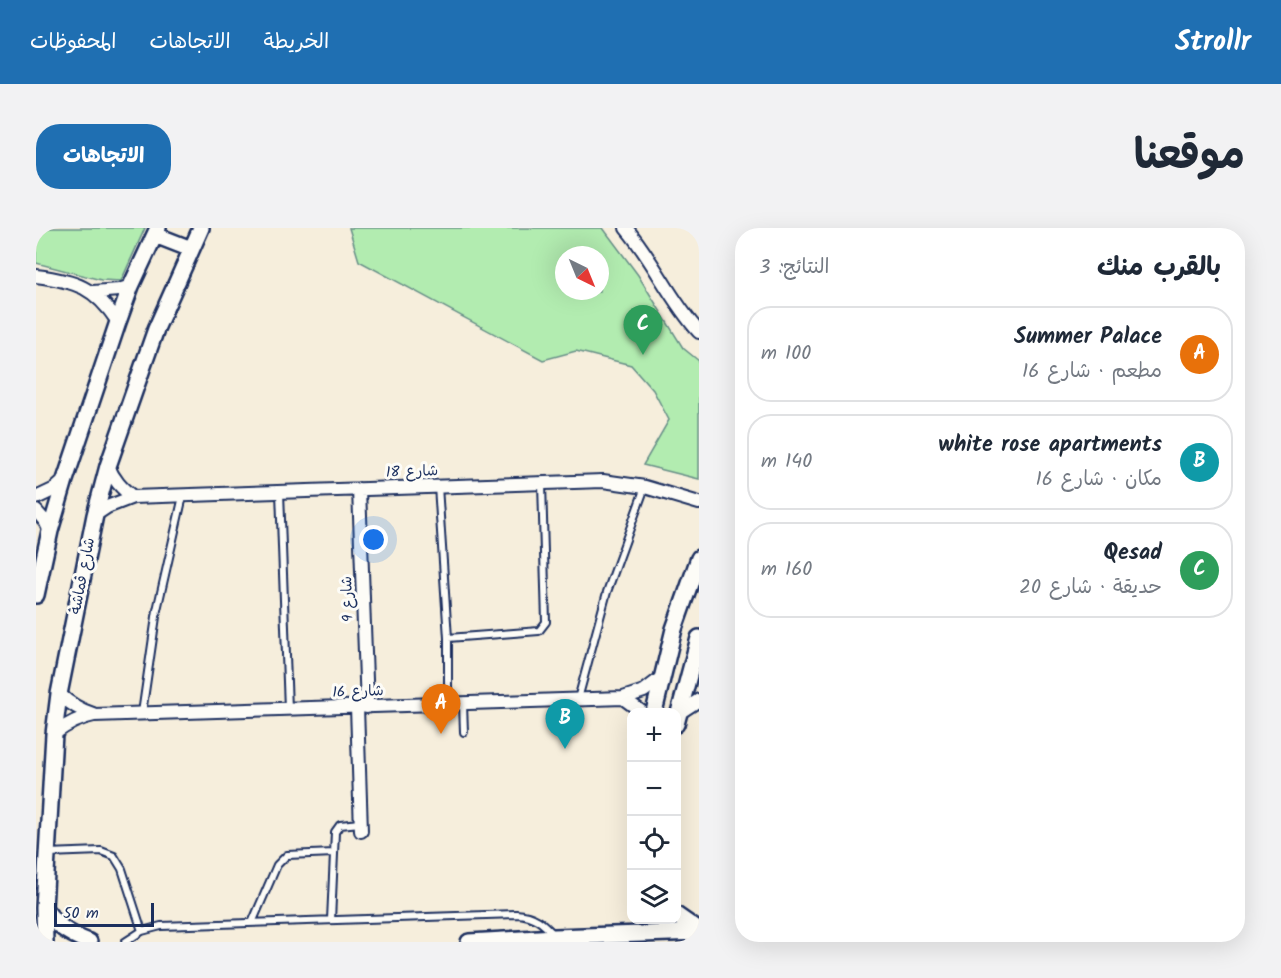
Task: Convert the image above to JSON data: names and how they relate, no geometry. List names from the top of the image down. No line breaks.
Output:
{"streets":{"street":["شارع 18","شارع قماشة","شارع 9","شارع 16"]},"crossings":[["شارع 18","شارع قماشة"],["شارع 18","شارع 9"],["شارع قماشة","شارع 16"],["شارع 9","شارع 16"]],"scale_bar":"50 m","north":"bottom right","page":{"header":"Strollr","nav":["الخريطة","الاتجاهات","المحفوظات"],"title":"موقعنا","buttons":"الاتجاهات","heading":["بالقرب منك","النتائج: 3"],"pins":["C","A","B"],"list":[{"mark":"A","name":"Summer Palace","note":"مطعم · شارع 16","value":"100 m"},{"mark":"B","name":"white rose apartments","note":"مكان · شارع 16","value":"140 m"},{"mark":"C","name":"Qesad","note":"حديقة · شارع 20","value":"160 m"}],"map_buttons":["+","−"],"scale":"50 m"}}
